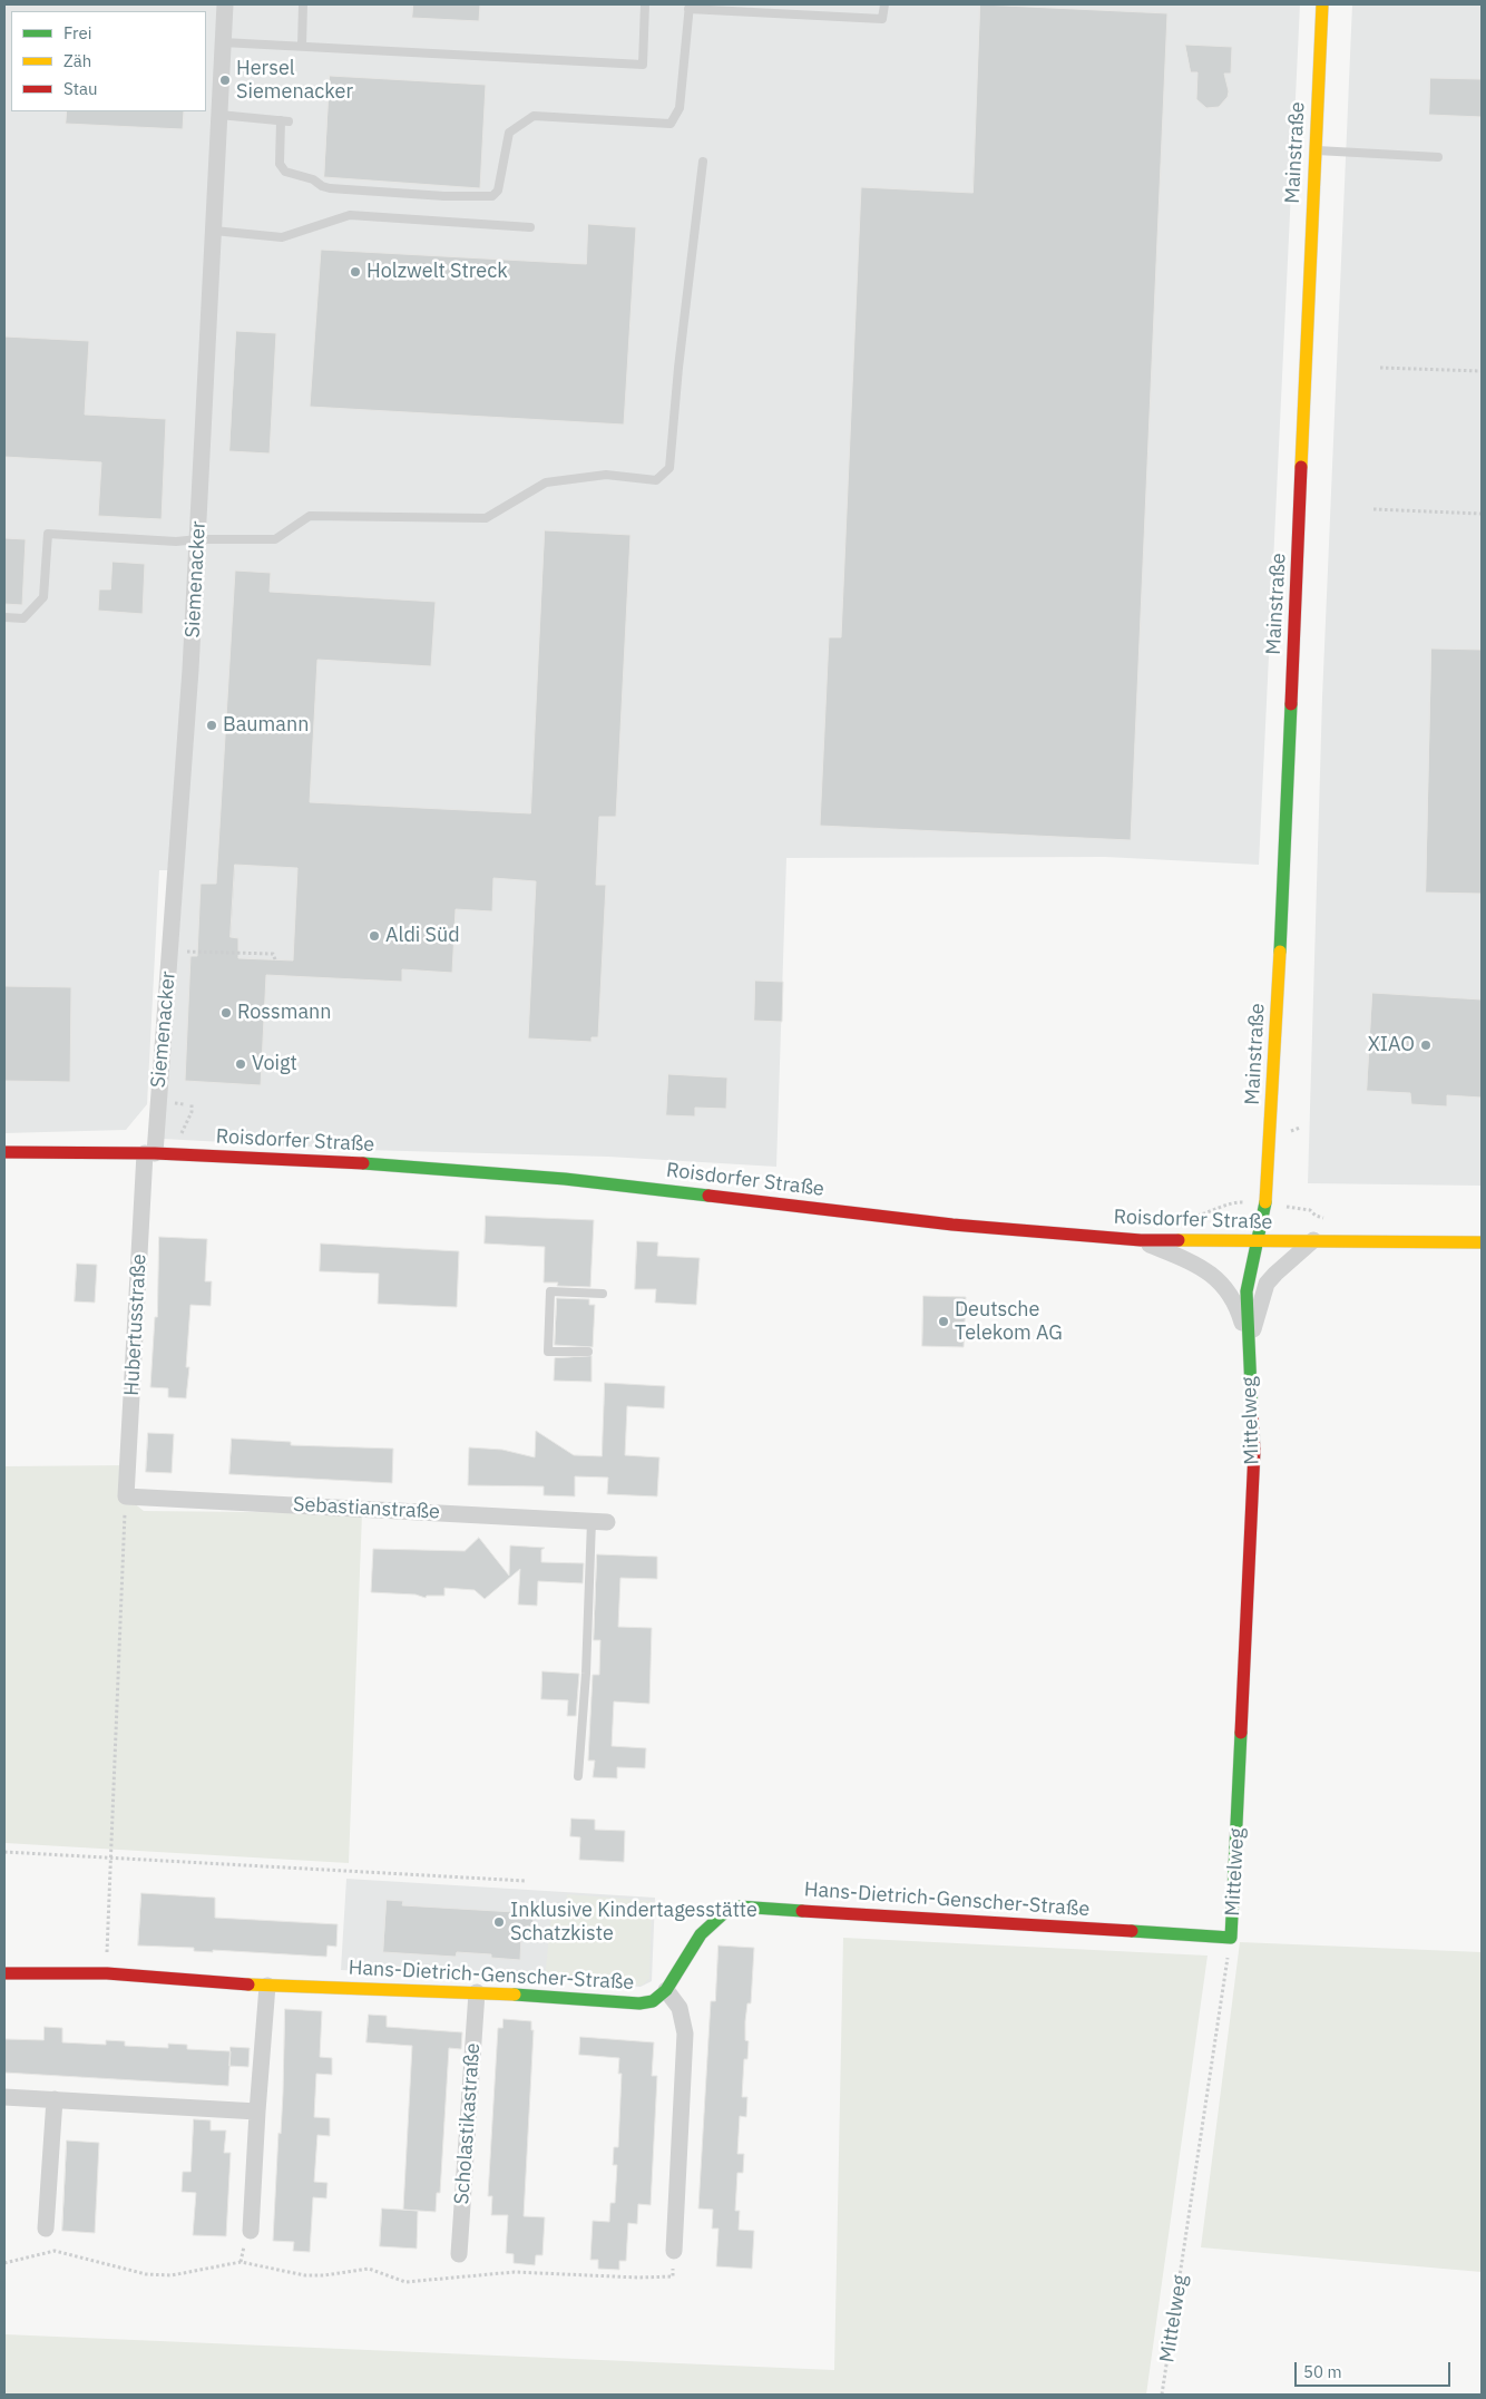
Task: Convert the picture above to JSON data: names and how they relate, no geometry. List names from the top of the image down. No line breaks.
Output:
{"streets":{"street":["Mainstraße","Siemenacker","Roisdorfer Straße","Hubertusstraße","Mittelweg","Sebastianstraße","Hans-Dietrich-Genscher-Straße","Scholastikastraße"]},"crossings":[["Mainstraße","Mittelweg"],["Siemenacker","Roisdorfer Straße"],["Siemenacker","Hubertusstraße"],["Roisdorfer Straße","Hubertusstraße"],["Roisdorfer Straße","Mittelweg"],["Hubertusstraße","Sebastianstraße"],["Mittelweg","Hans-Dietrich-Genscher-Straße"],["Hans-Dietrich-Genscher-Straße","Scholastikastraße"]],"places":["Hersel Siemenacker","Holzwelt Streck","Baumann","Aldi Süd","Rossmann","XIAO","Voigt","Deutsche Telekom AG","Inklusive Kindertagesstätte Schatzkiste"],"legend":["Frei","Zäh","Stau"],"scale_bar":"50 m"}
